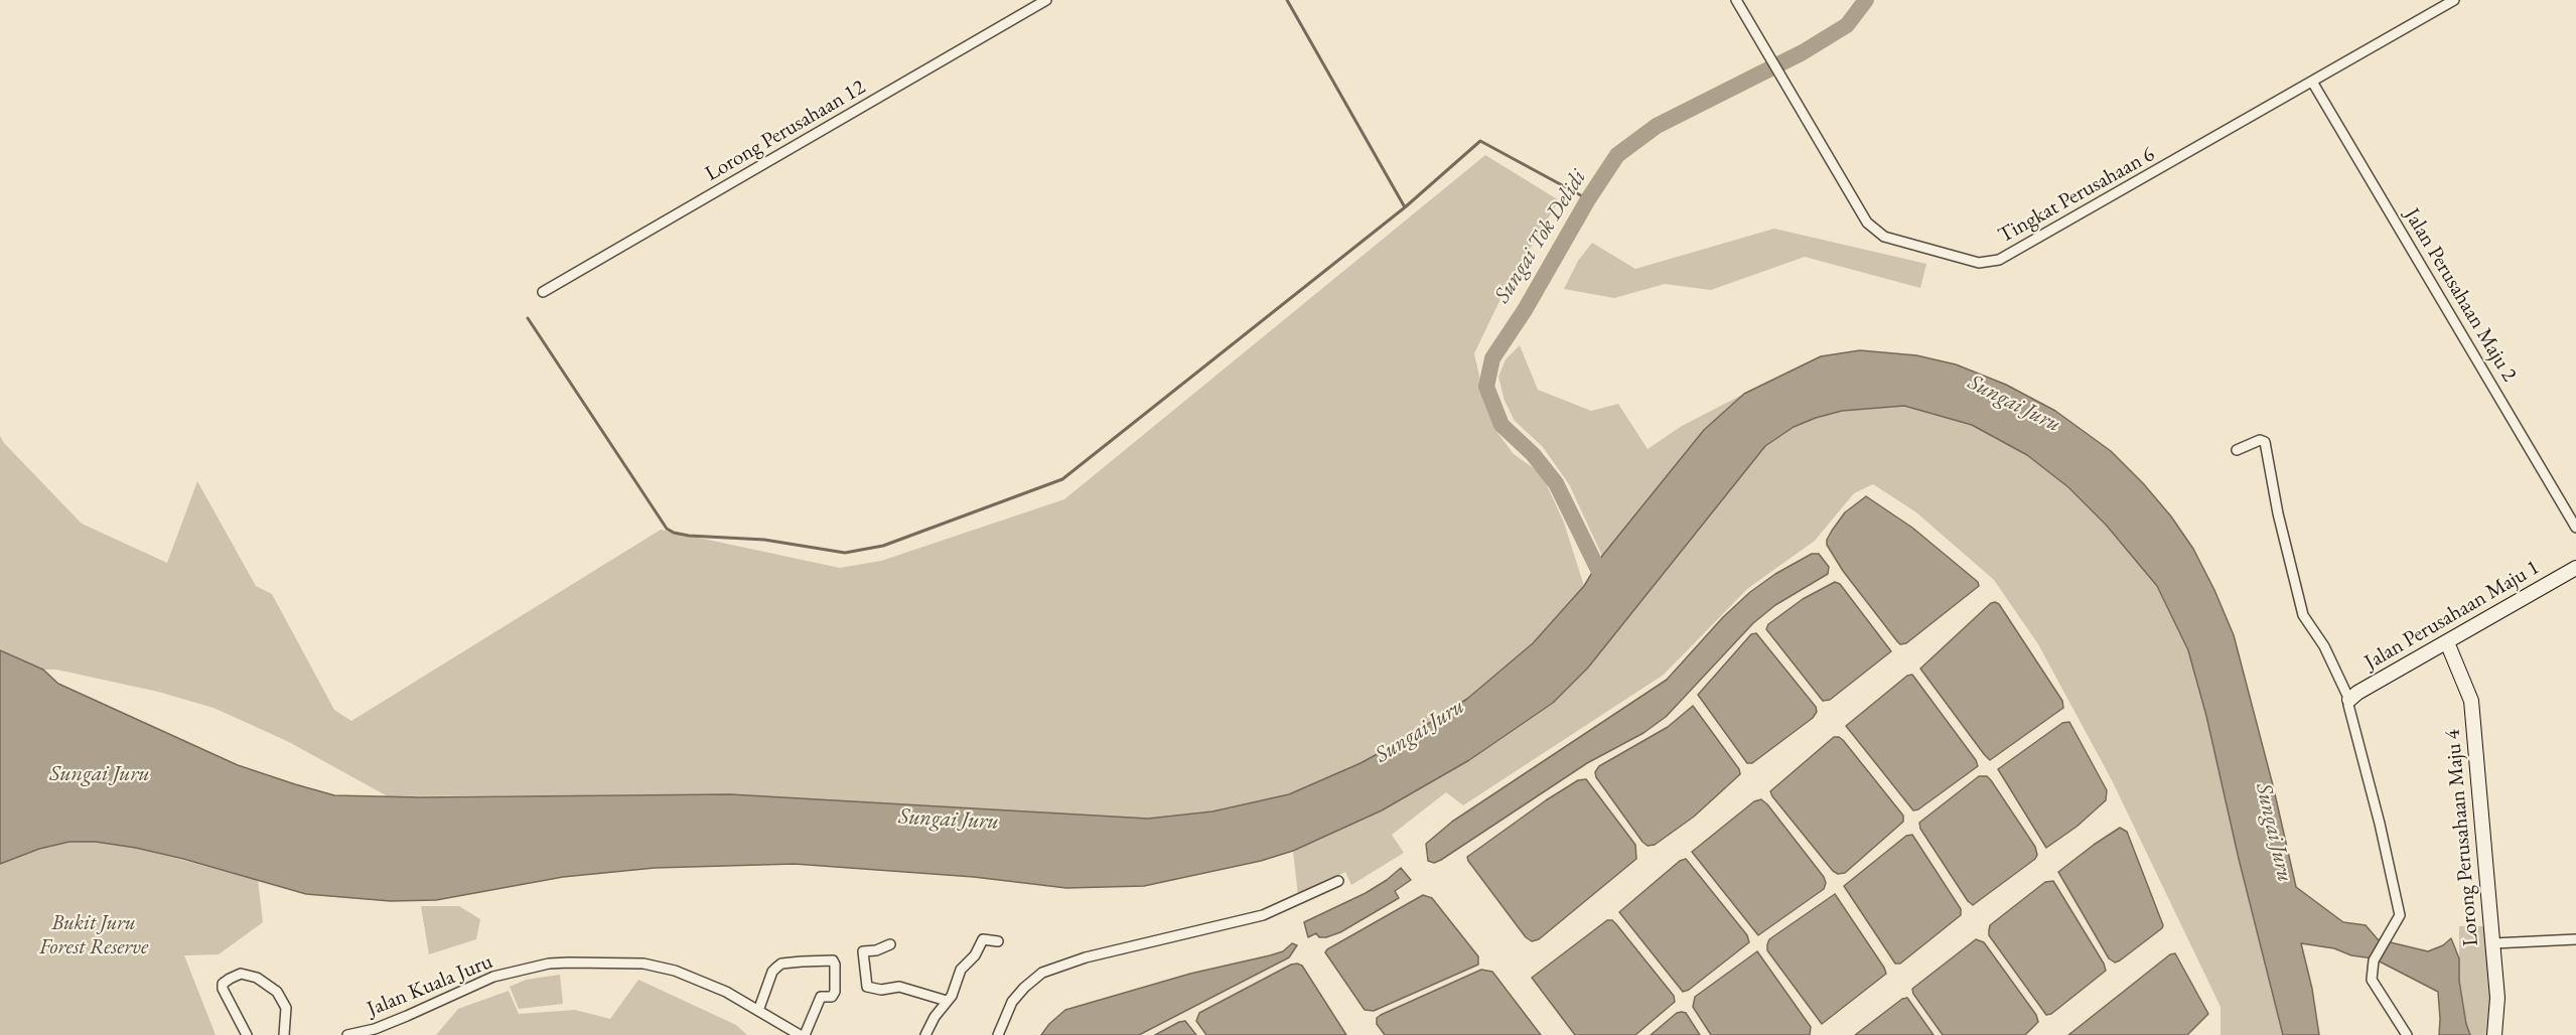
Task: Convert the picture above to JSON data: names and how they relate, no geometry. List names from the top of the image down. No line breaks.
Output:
{"streets":{"street":["Lorong Perusahaan 12","Tingkat Perusahaan 6","Jalan Perusahaan Maju 2","Jalan Perusahaan Maju 1","Lorong Perusahaan Maju 4","Jalan Kuala Juru"]},"crossings":[["Tingkat Perusahaan 6","Jalan Perusahaan Maju 2"],["Jalan Perusahaan Maju 1","Lorong Perusahaan Maju 4"]],"water":["Sungai Tok Delidi","Sungai Juru"],"parks":["Bukit Juru Forest Reserve"]}
